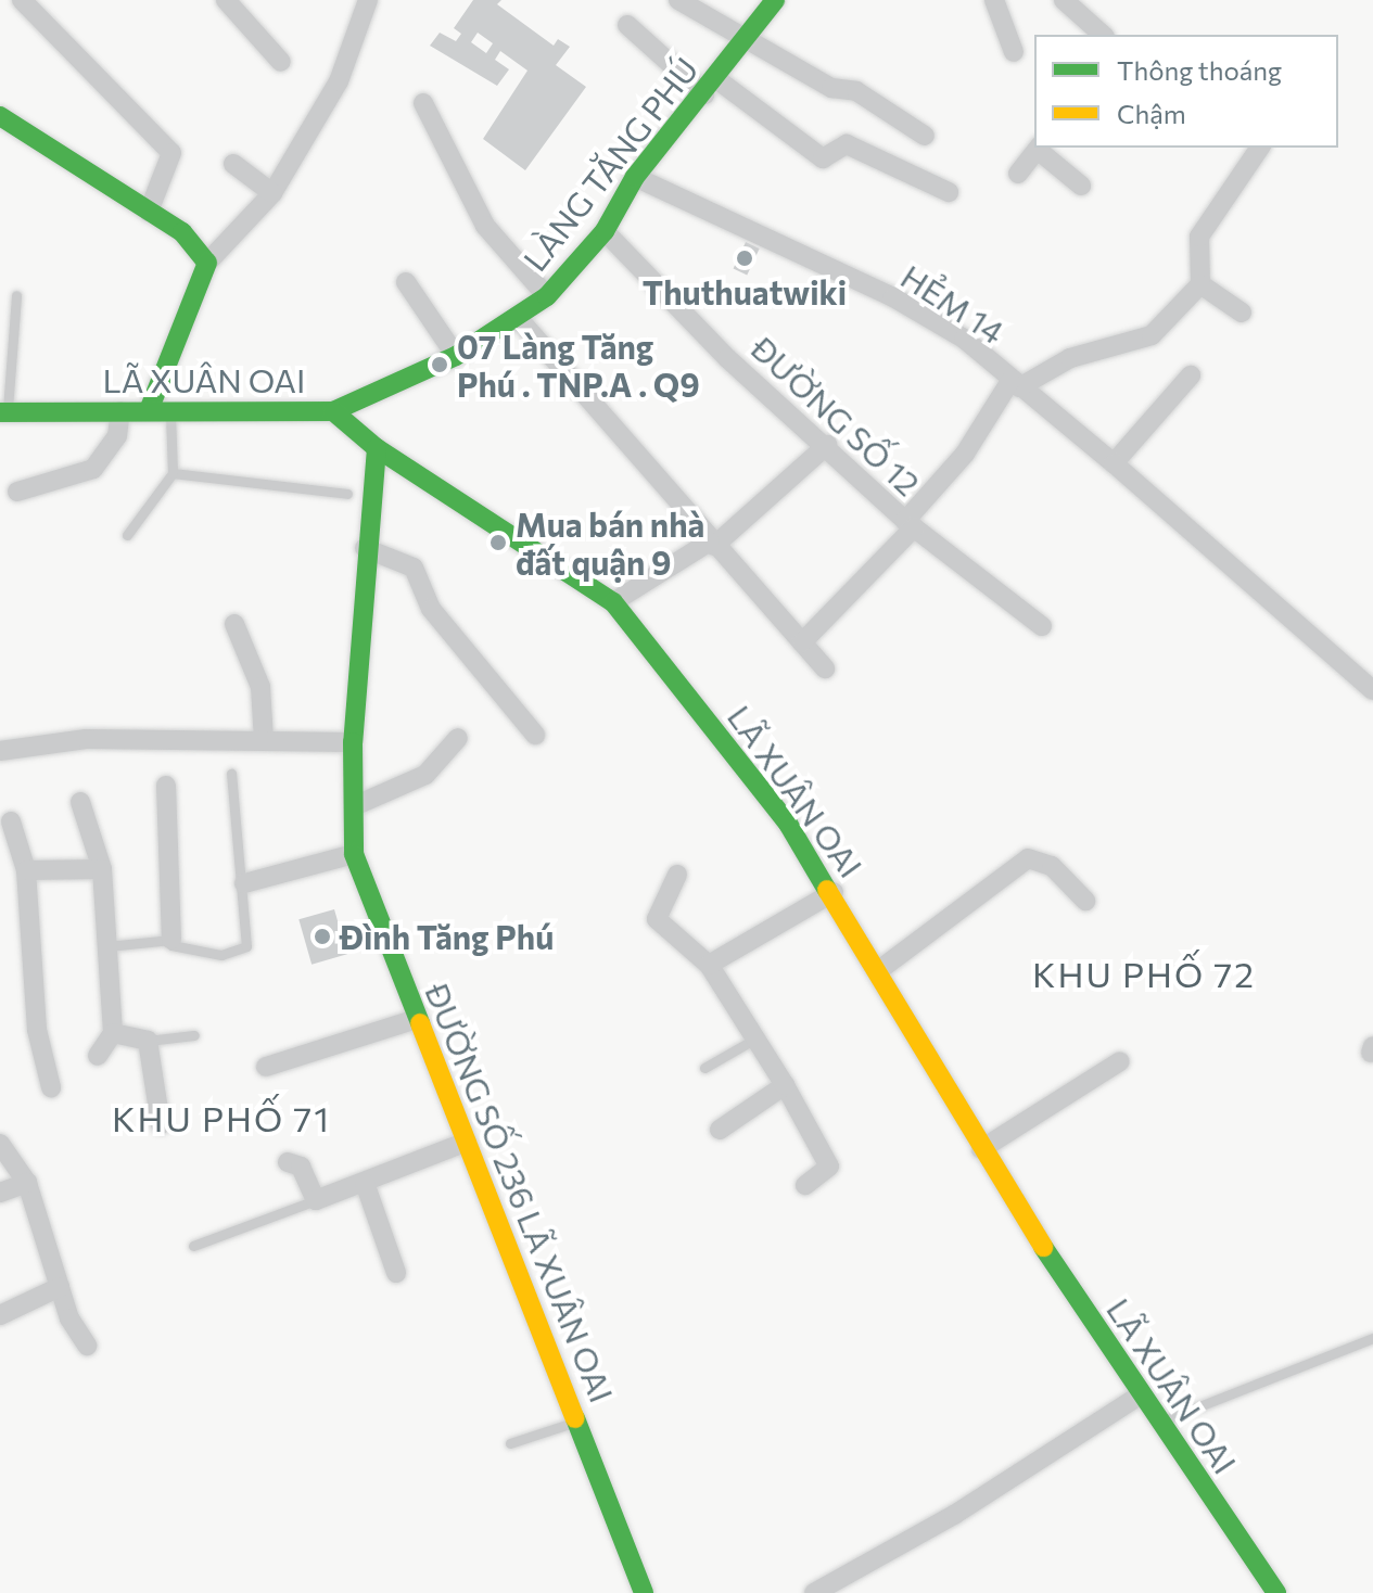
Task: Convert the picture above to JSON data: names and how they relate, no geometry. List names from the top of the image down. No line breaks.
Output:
{"streets":{"street":["LÀNG TĂNG PHÚ","HẺM 14","LÃ XUÂN OAI","ĐƯỜNG SỐ 12","ĐƯỜNG SỐ 236 LÃ XUÂN OAI"]},"crossings":[["LÀNG TĂNG PHÚ","HẺM 14"],["LÀNG TĂNG PHÚ","LÃ XUÂN OAI"],["LÀNG TĂNG PHÚ","ĐƯỜNG SỐ 12"],["LÃ XUÂN OAI","ĐƯỜNG SỐ 236 LÃ XUÂN OAI"]],"districts":["KHU PHỐ 72","KHU PHỐ 71"],"places":["Thuthuatwiki","07 Làng Tăng Phú . TNP.A . Q9","Mua bán nhà đất quận 9","Đình Tăng Phú"],"legend":["Thông thoáng","Chậm"]}
